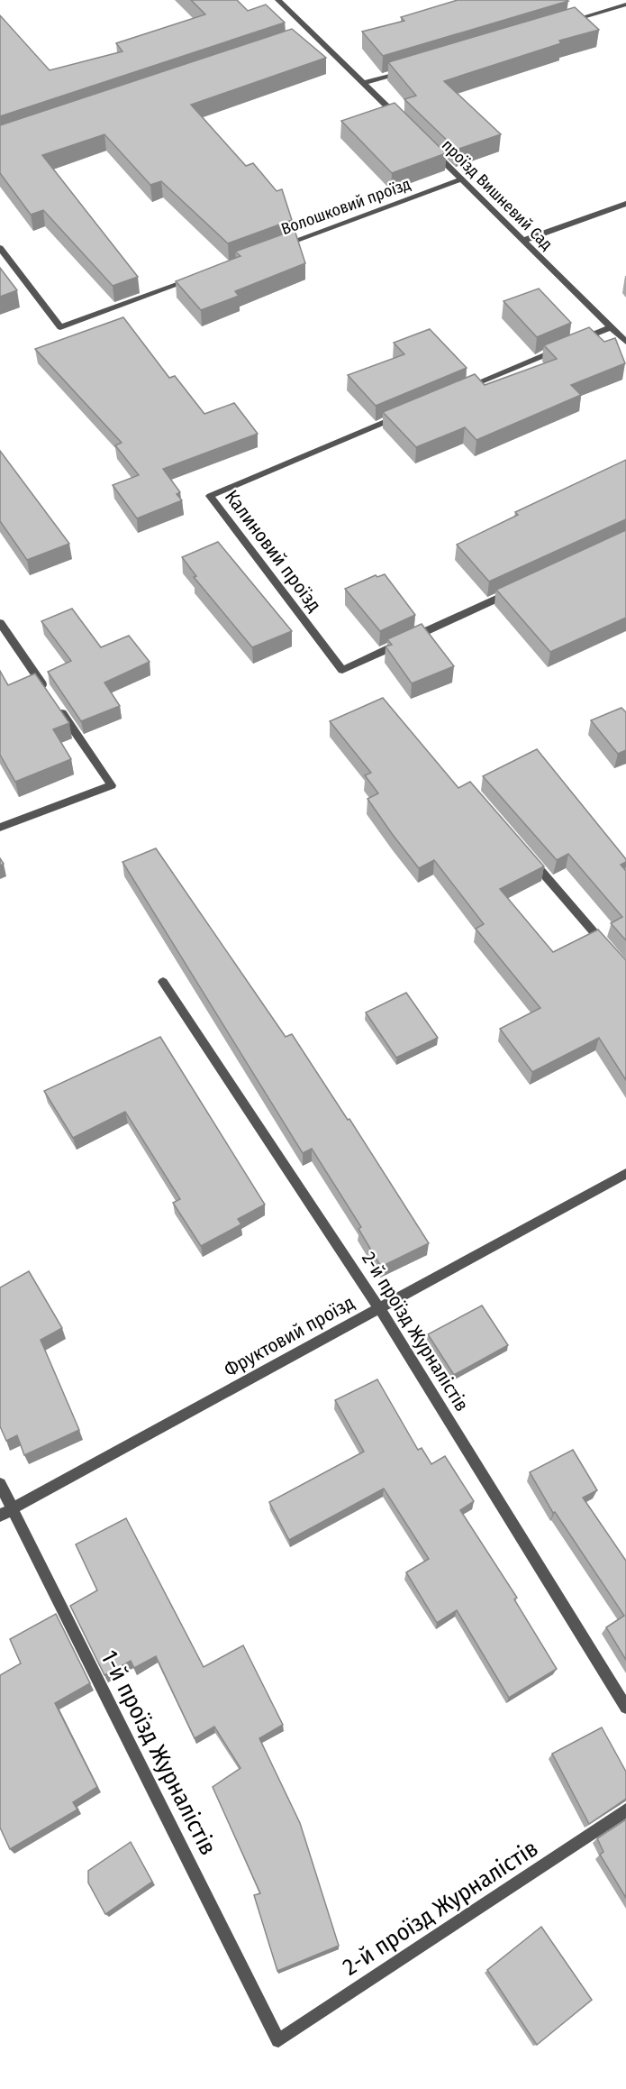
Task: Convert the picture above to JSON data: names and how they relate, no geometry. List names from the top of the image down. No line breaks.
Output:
{"streets":{"street":["проїзд Вишневий Сад","Волошковий проїзд","Калиновий проїзд","2-й проїзд Журналістів","Фруктовий проїзд","1-й проїзд Журналістів"]},"crossings":[["проїзд Вишневий Сад","Волошковий проїзд"],["2-й проїзд Журналістів","Фруктовий проїзд"],["2-й проїзд Журналістів","1-й проїзд Журналістів"],["Фруктовий проїзд","1-й проїзд Журналістів"]]}
